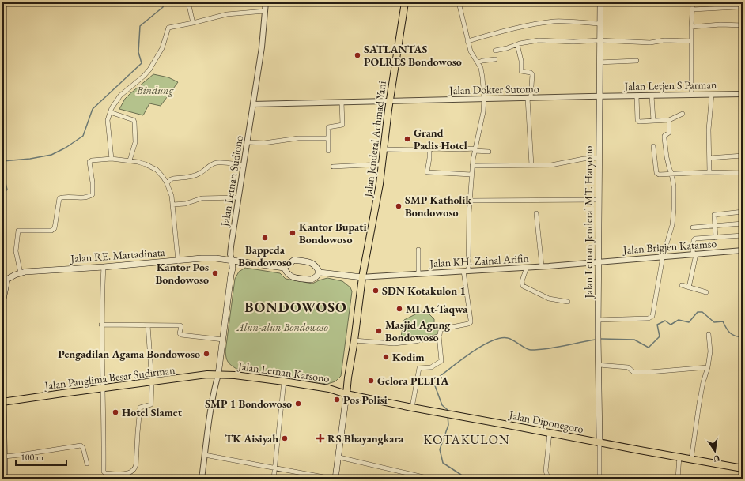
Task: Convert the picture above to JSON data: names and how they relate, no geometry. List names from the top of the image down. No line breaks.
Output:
{"streets":{"main road":["Jalan Jenderal Achmad Yani","Jalan Letnan Jenderal MT. Haryono","Jalan RE. Martadinata","Jalan Letnan Karsono","Jalan Panglima Besar Sudirman","Jalan Diponegoro"],"street":["Jalan Letjen S Parman","Jalan Dokter Sutomo","Jalan Letnan Sudiono","Jalan Brigjen Katamso","Jalan KH. Zainal Arifin"]},"crossings":[["Jalan Letjen S Parman","Jalan Dokter Sutomo"],["Jalan Letjen S Parman","Jalan Letnan Jenderal MT. Haryono"],["Jalan Dokter Sutomo","Jalan Jenderal Achmad Yani"],["Jalan Dokter Sutomo","Jalan Letnan Sudiono"],["Jalan Dokter Sutomo","Jalan Letnan Jenderal MT. Haryono"],["Jalan Jenderal Achmad Yani","Jalan KH. Zainal Arifin"],["Jalan Jenderal Achmad Yani","Jalan Letnan Karsono"],["Jalan Jenderal Achmad Yani","Jalan Diponegoro"],["Jalan Letnan Sudiono","Jalan RE. Martadinata"],["Jalan Letnan Jenderal MT. Haryono","Jalan Brigjen Katamso"],["Jalan Letnan Jenderal MT. Haryono","Jalan KH. Zainal Arifin"],["Jalan Letnan Jenderal MT. Haryono","Jalan Diponegoro"],["Jalan Brigjen Katamso","Jalan KH. Zainal Arifin"],["Jalan Letnan Karsono","Jalan Panglima Besar Sudirman"],["Jalan Letnan Karsono","Jalan Diponegoro"]],"districts":["BONDOWOSO","KOTAKULON"],"parks":["Bindung","Alun-alun Bondowoso"],"places":{"other":["SATLANTAS POLRES Bondowoso","Grand Padis Hotel","SMP Katholik Bondowoso","Kantor Bupati Bondowoso","Bappeda Bondowoso","Kantor Pos Bondowoso","SDN Kotakulon 1","MI At-Taqwa","Masjid Agung Bondowoso","Pengadilan Agama Bondowoso","Kodim","Gelora PELITA","Pos Polisi","SMP 1 Bondowoso","Hotel Slamet","TK Aisiyah"],"health":["RS Bhayangkara"]},"scale_bar":"100 m","north":"bottom"}
